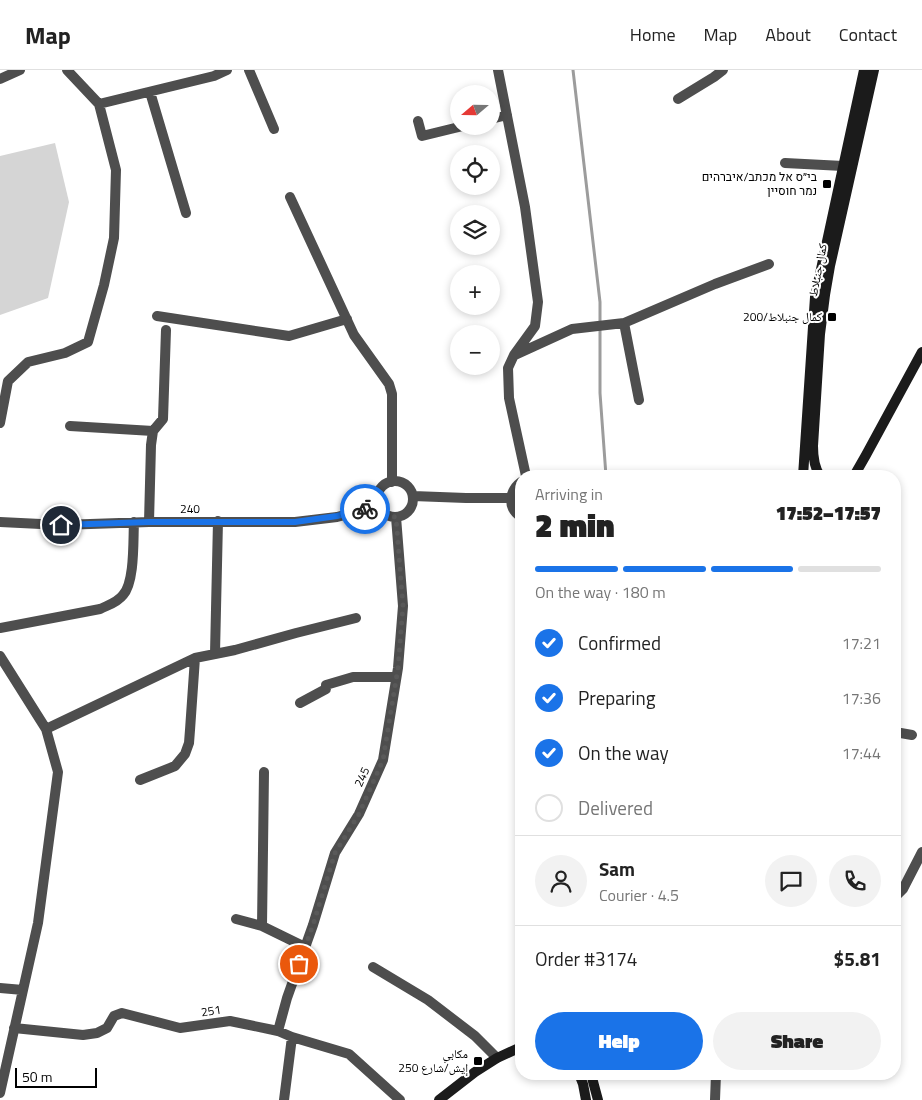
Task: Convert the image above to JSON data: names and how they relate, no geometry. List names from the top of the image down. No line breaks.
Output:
{"streets":{"main road":["كمال جنبلاط"],"street":["240","245","251"]},"crossings":[["240","245"],["245","251"]],"places":{"transit":["בי״ס אל מכתב/איברהים נמר חוסיין","200/كمال جنبلاط","مكابي إيش/شارع 250"]},"scale_bar":"50 m","north":"left","page":{"header":"Map","nav":["Home","Map","About","Contact"],"map_buttons":["+","−"],"heading":["2 min","Arriving in","17:52–17:57"],"panel":["Sam","Courier · 4.5","Order #3174","$5.81"],"bar":"On the way · 180 m","list":[["Confirmed","17:21"],["Preparing","17:36"],["On the way","17:44"],"Delivered"],"buttons":["Help","Share"],"scale":"50 m"}}
